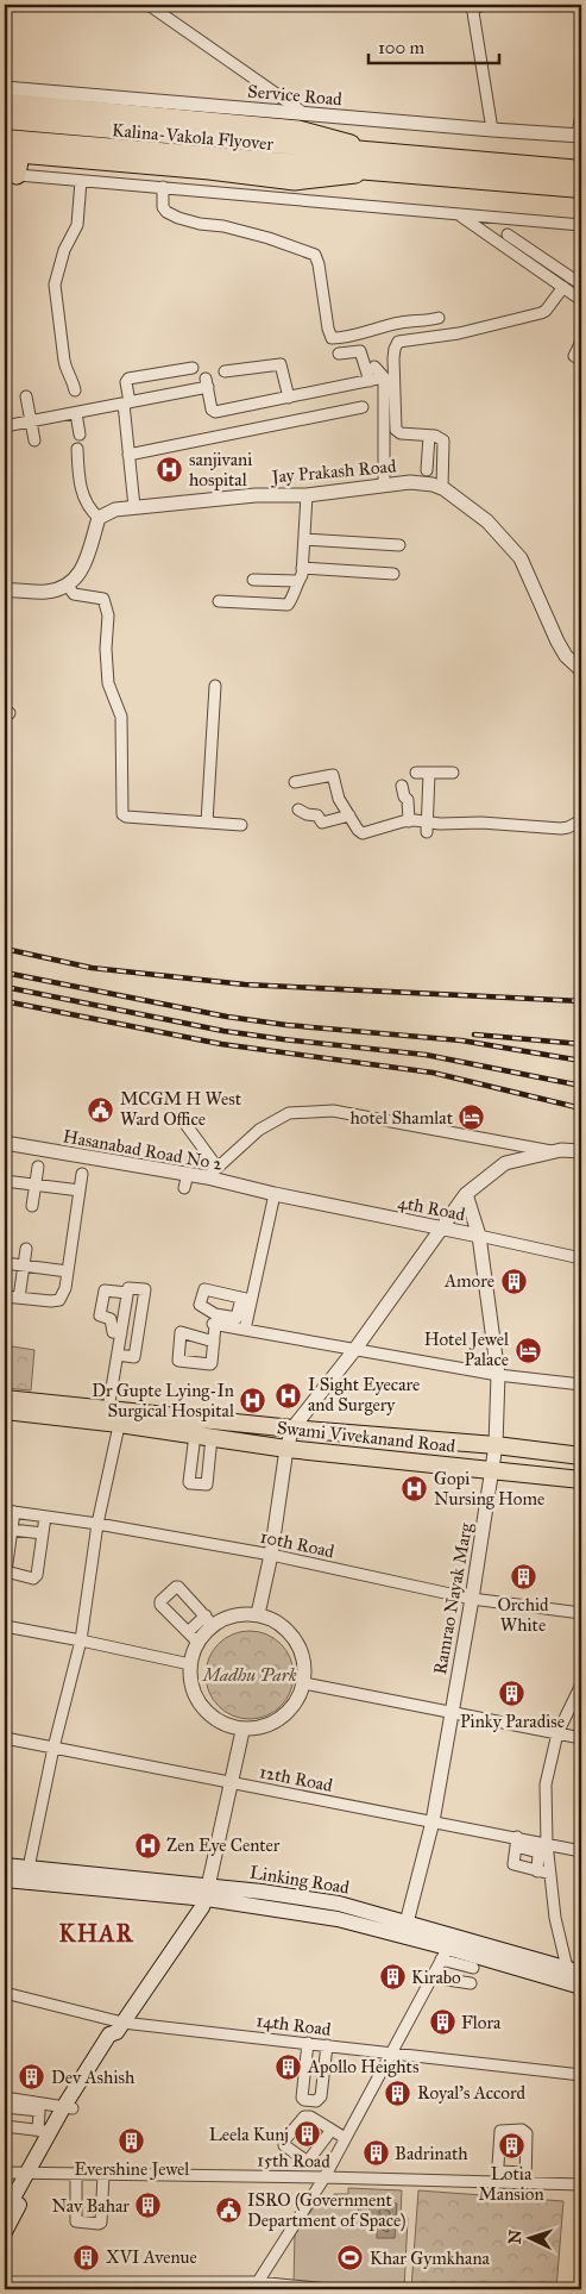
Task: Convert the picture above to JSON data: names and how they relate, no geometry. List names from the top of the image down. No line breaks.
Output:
{"streets":{"highway":["Kalina-Vakola Flyover"],"main road":["Swami Vivekanand Road","Linking Road"],"street":["Service Road","Jay Prakash Road","Hasanabad Road No 2","4th Road","10th Road","Ramrao Nayak Marg","12th Road","14th Road","15th Road"]},"crossings":[["Hasanabad Road No 2","4th Road"],["4th Road","Ramrao Nayak Marg"],["Swami Vivekanand Road","Ramrao Nayak Marg"],["10th Road","Ramrao Nayak Marg"],["Ramrao Nayak Marg","12th Road"],["Ramrao Nayak Marg","Linking Road"]],"districts":["KHAR"],"parks":["Madhu Park"],"places":{"hospital":["sanjivani hospital","I Sight Eyecare and Surgery","Dr Gupte Lying-In Surgical Hospital","Gopi Nursing Home","Zen Eye Center"],"public building":["MCGM H West Ward Office","ISRO (Government Department of Space)"],"hotel":["hotel Shamlat","Hotel Jewel Palace"],"building":["Amore","Orchid White","Pinky Paradise","Kirabo","Flora","Apollo Heights","Dev Ashish","Royal's Accord","Leela Kunj","Evershine Jewel","Lotia Mansion","Badrinath","Nav Bahar","XVI Avenue"],"sports":["Khar Gymkhana"]},"scale_bar":"100 m","north":"left"}
